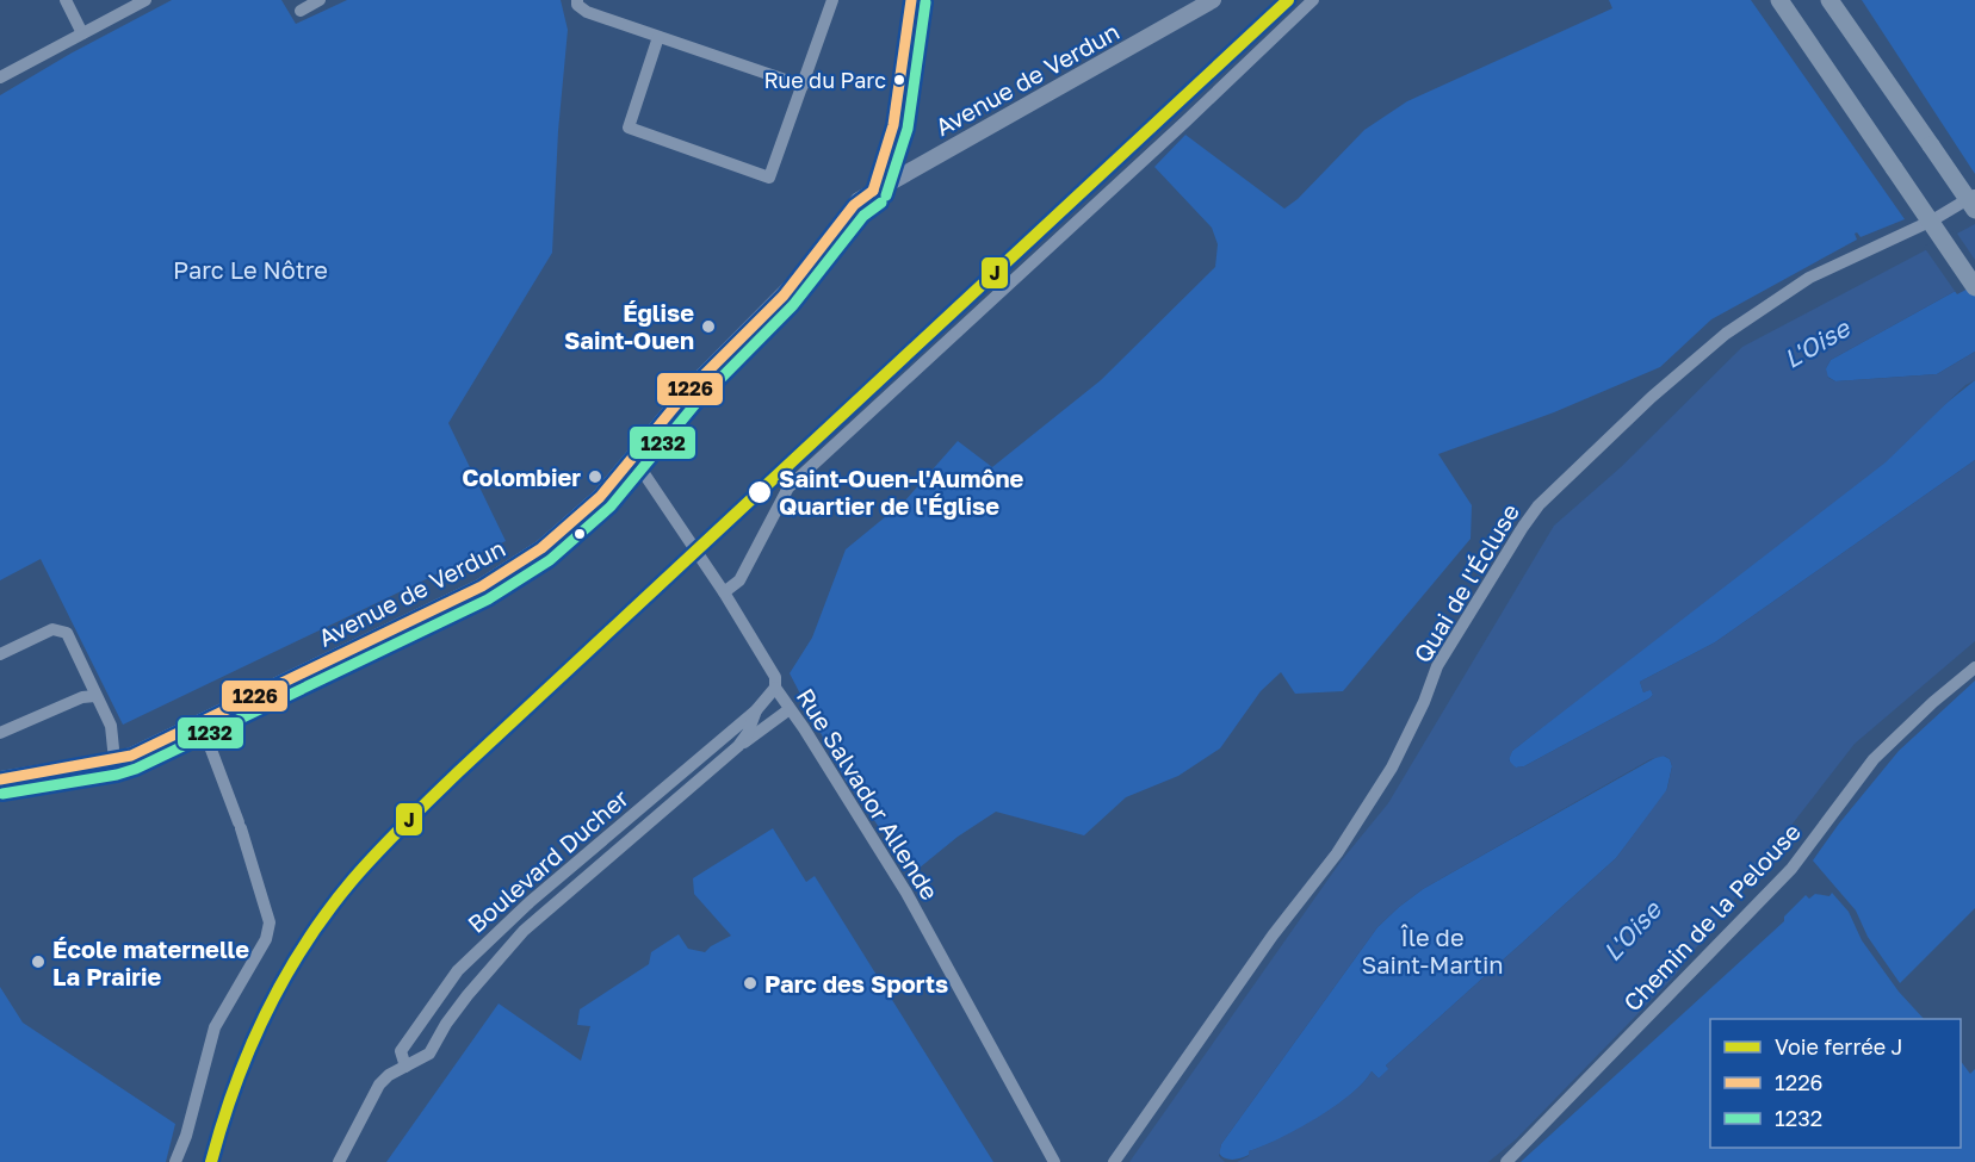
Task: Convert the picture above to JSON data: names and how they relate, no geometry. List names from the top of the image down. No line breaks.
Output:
{"streets":{"main road":["Avenue de Verdun"],"street":["Quai de l'Écluse","Rue Salvador Allende","Boulevard Ducher","Chemin de la Pelouse"]},"crossings":[["Avenue de Verdun","Rue Salvador Allende"],["Rue Salvador Allende","Boulevard Ducher"]],"water":["L'Oise"],"parks":["Parc Le Nôtre","Île de Saint-Martin"],"places":["Rue du Parc","Église Saint-Ouen","Colombier","Saint-Ouen-l'Aumône Quartier de l'Église","École maternelle La Prairie","Parc des Sports"],"lines":["rail line J","transit line 1226","transit line 1232"],"legend":["Voie ferrée J","1226","1232"]}
